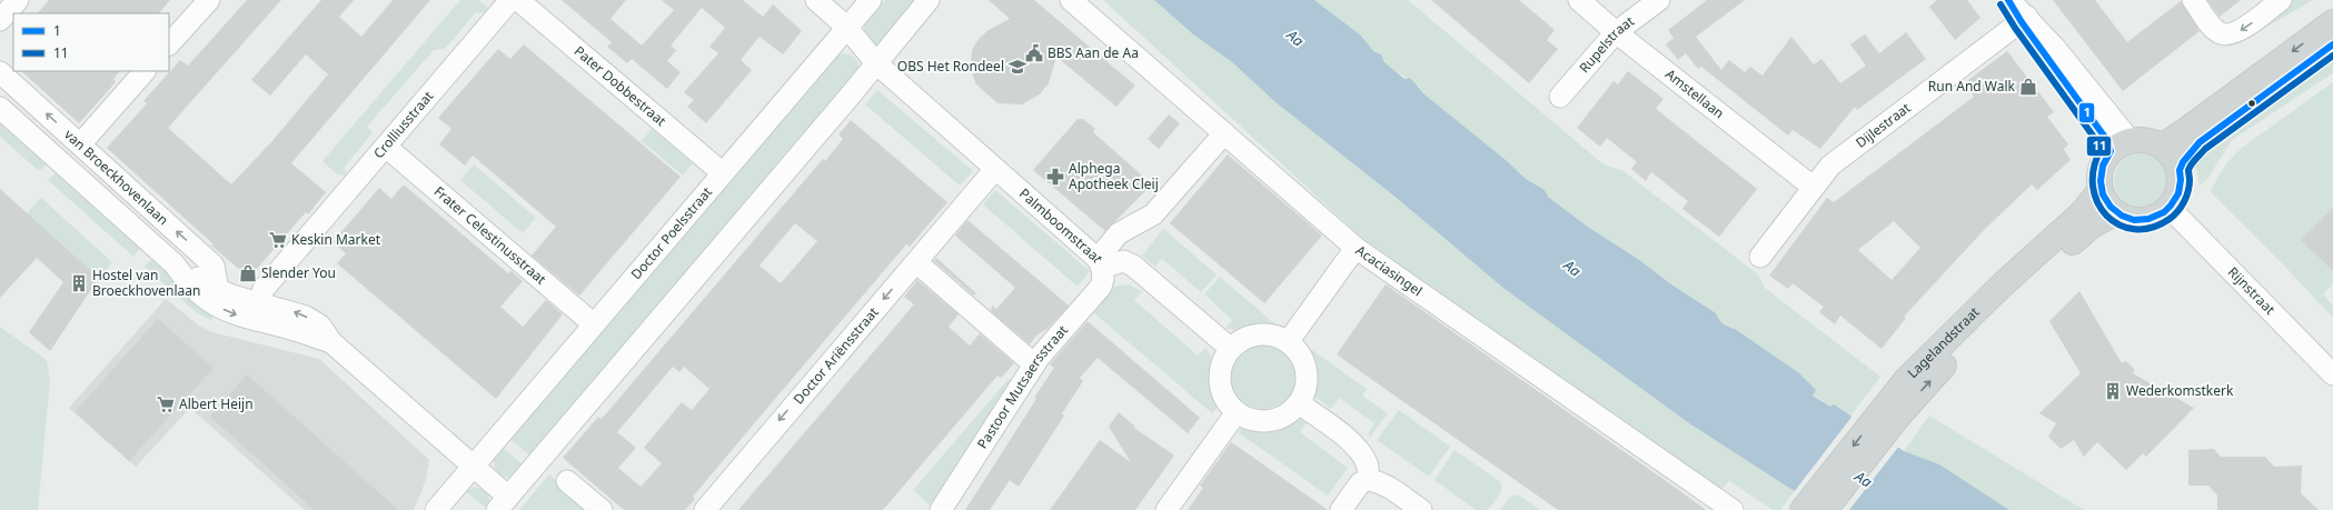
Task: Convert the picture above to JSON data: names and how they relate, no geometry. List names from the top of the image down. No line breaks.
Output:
{"streets":{"main road":["Lagelandstraat"],"street":["Rupelstraat","Pater Dobbestraat","Amstellaan","Crolliusstraat","Dijlestraat","van Broeckhovenlaan","Palmboomstraat","Doctor Poelsstraat","Frater Celestinusstraat","Acaciasingel","Rijnstraat","Doctor Ariënsstraat","Pastoor Mutsaersstraat"]},"crossings":[["Rupelstraat","Amstellaan"],["Pater Dobbestraat","Doctor Poelsstraat"],["Amstellaan","Dijlestraat"],["Crolliusstraat","van Broeckhovenlaan"],["Crolliusstraat","Frater Celestinusstraat"],["Palmboomstraat","Doctor Poelsstraat"],["Palmboomstraat","Doctor Ariënsstraat"],["Palmboomstraat","Pastoor Mutsaersstraat"],["Doctor Poelsstraat","Frater Celestinusstraat"],["Rijnstraat","Lagelandstraat"]],"water":["Aa"],"places":{"public building":["BBS Aan de Aa"],"school or university":["OBS Het Rondeel"],"shop":["Run And Walk","Slender You"],"pharmacy":["Alphega Apotheek Cleij"],"supermarket":["Keskin Market","Albert Heijn"],"building":["Hostel van Broeckhovenlaan","Wederkomstkerk"]},"lines":["transit line 1","transit line 11"],"legend":["1","11"]}
